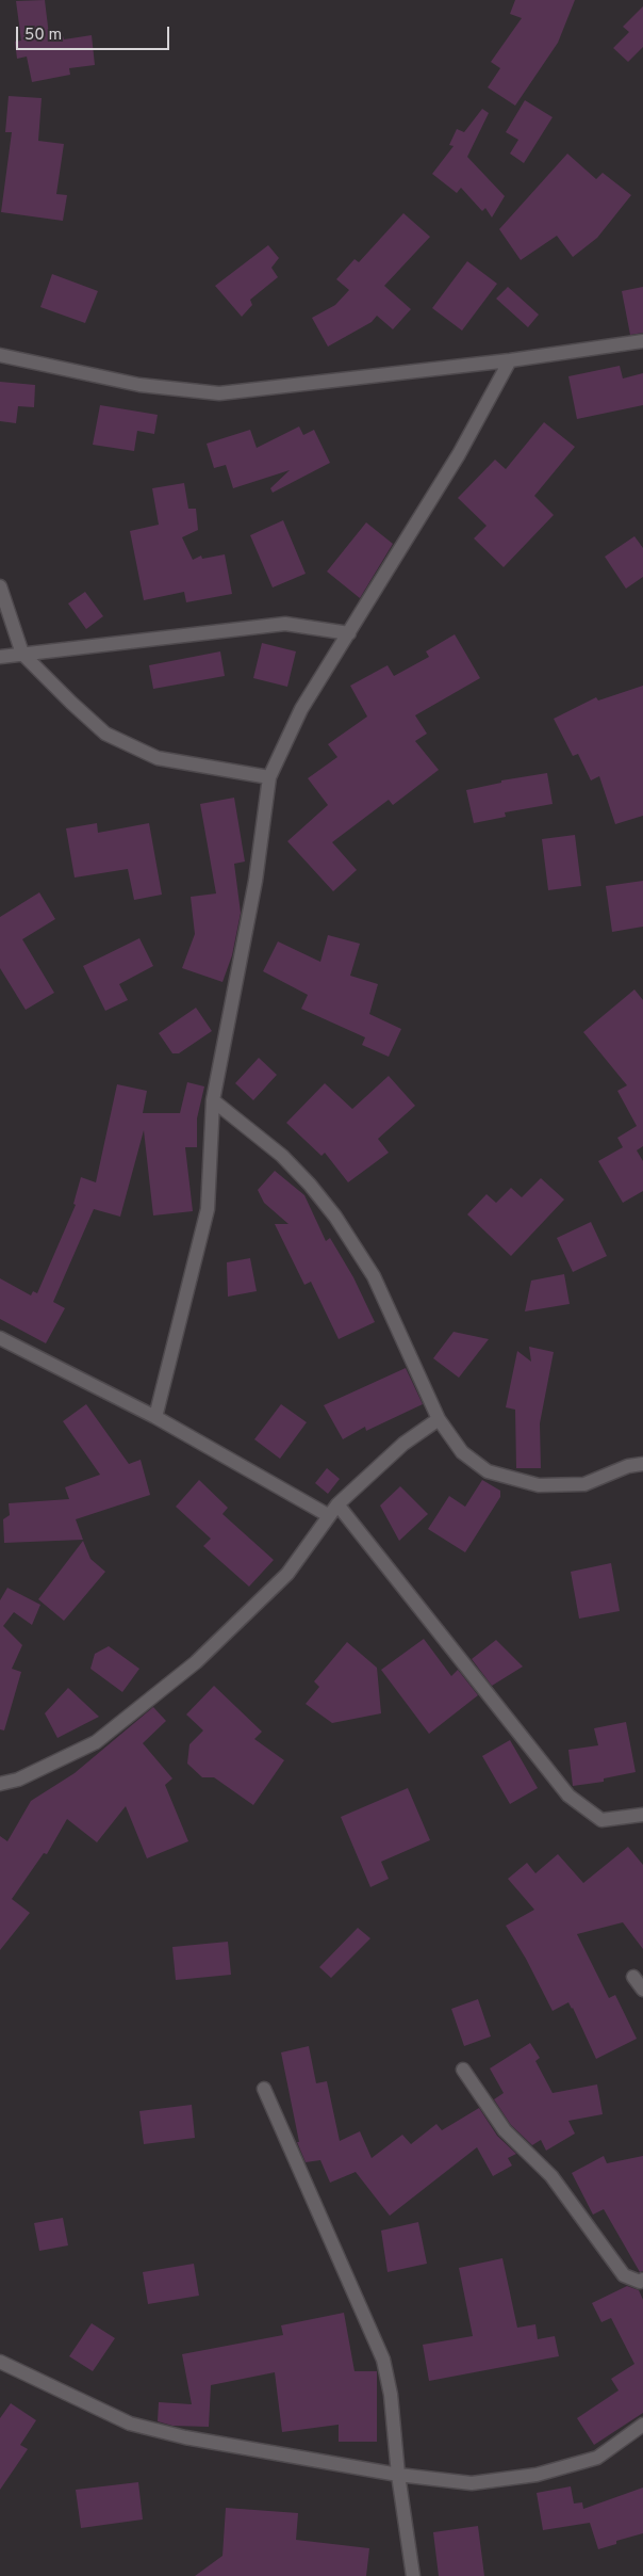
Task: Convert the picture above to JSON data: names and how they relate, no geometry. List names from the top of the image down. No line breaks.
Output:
{"scale_bar":"50 m"}
